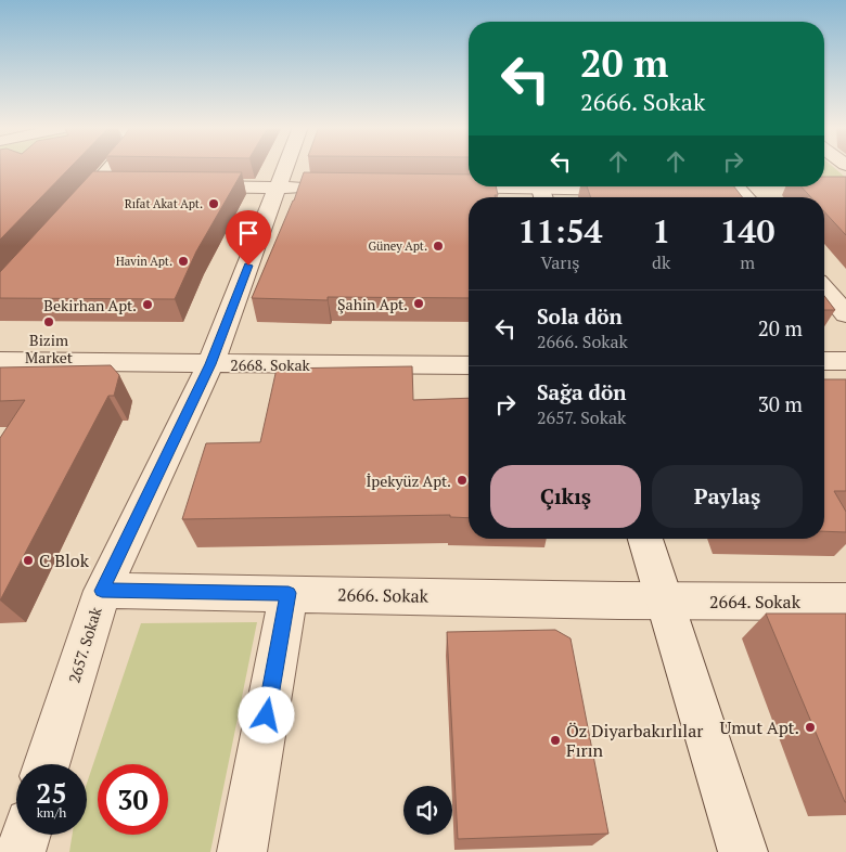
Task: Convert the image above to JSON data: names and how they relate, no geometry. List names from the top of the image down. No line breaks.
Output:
{"streets":{"street":["2668. Sokak","2666. Sokak","2664. Sokak","2657. Sokak"]},"crossings":[["2668. Sokak","2657. Sokak"],["2666. Sokak","2664. Sokak"],["2666. Sokak","2657. Sokak"]],"places":["Rıfat Akat Apt.","Güney Apt.","Havin Apt.","Şahin Apt.","Bekirhan Apt.","Bizim Market","İpekyüz Apt.","C Blok","Umut Apt.","Öz Diyarbakırlılar Fırın"],"page":{"turn":["20 m","2666. Sokak"],"eta":["11:54","Varış","1","dk","140","m"],"list":[{"name":"Sola dön","note":"2666. Sokak","value":"20 m"},{"name":"Sağa dön","note":"2657. Sokak","value":"30 m"}],"buttons":["Çıkış","Paylaş"],"speed":"25 km/h","limit":"30"}}
